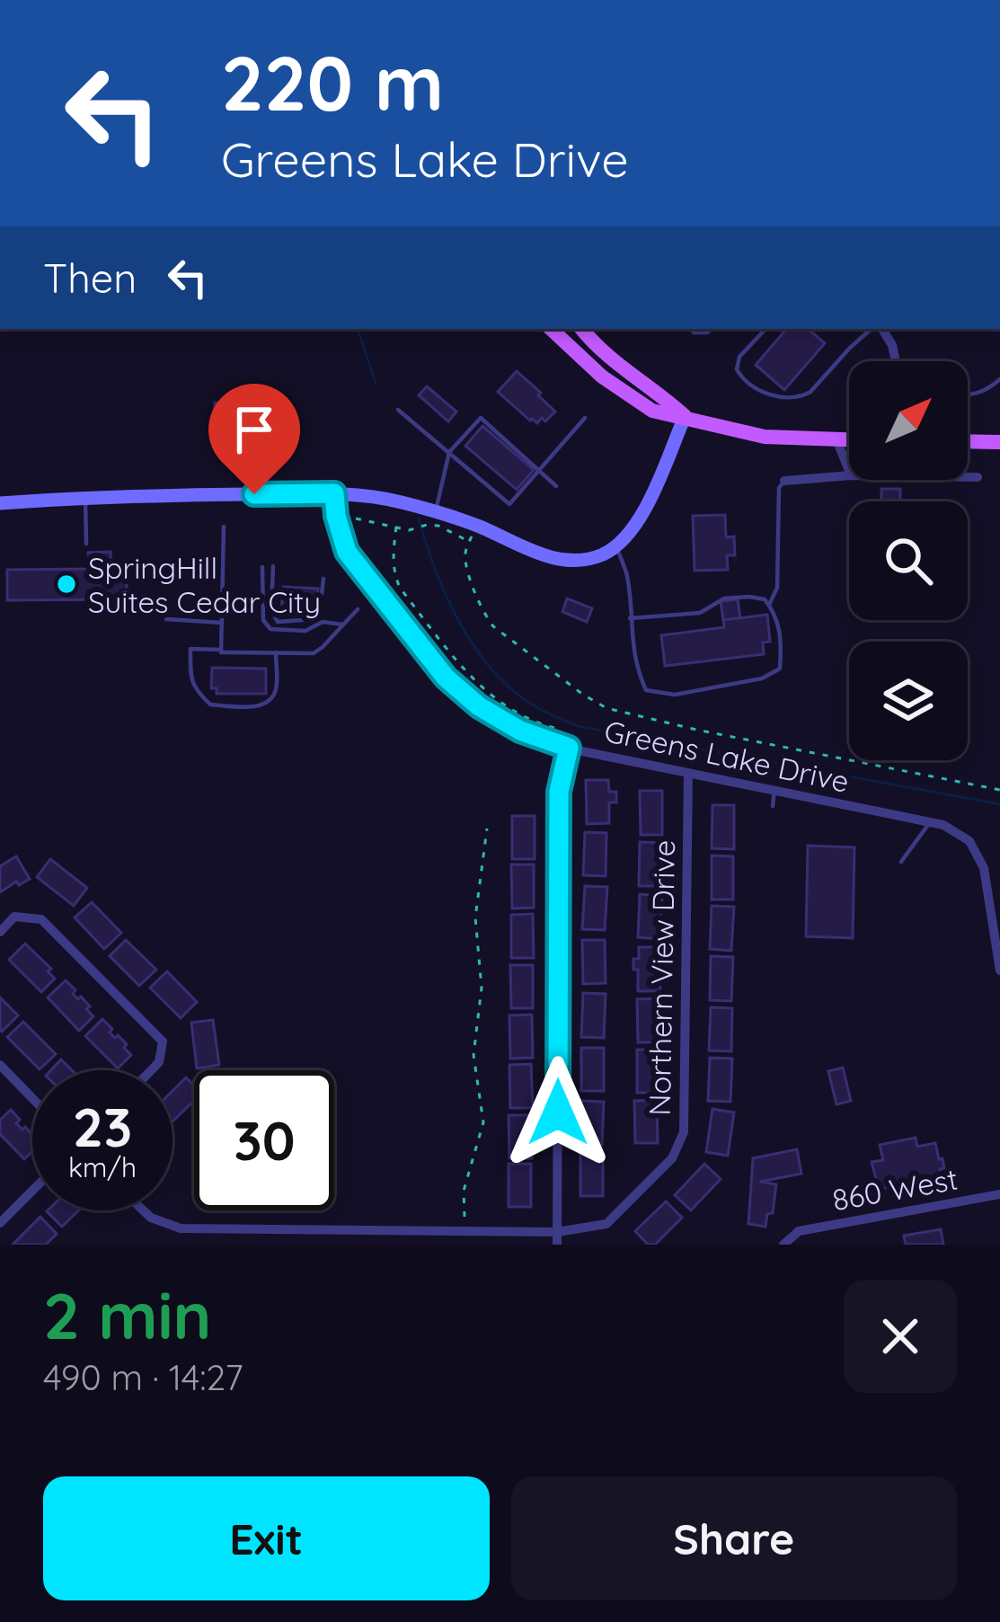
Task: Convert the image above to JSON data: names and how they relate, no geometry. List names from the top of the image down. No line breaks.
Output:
{"streets":{"street":["Greens Lake Drive","Northern View Drive","860 West"]},"crossings":[["Greens Lake Drive","Northern View Drive"]],"places":["SpringHill Suites Cedar City"],"north":"top right","page":{"turn":["220 m","Greens Lake Drive"],"then":"Then","speed":"23 km/h","limit":"30","heading":["2 min","490 m · 14:27"],"buttons":["Exit","Share"]}}
